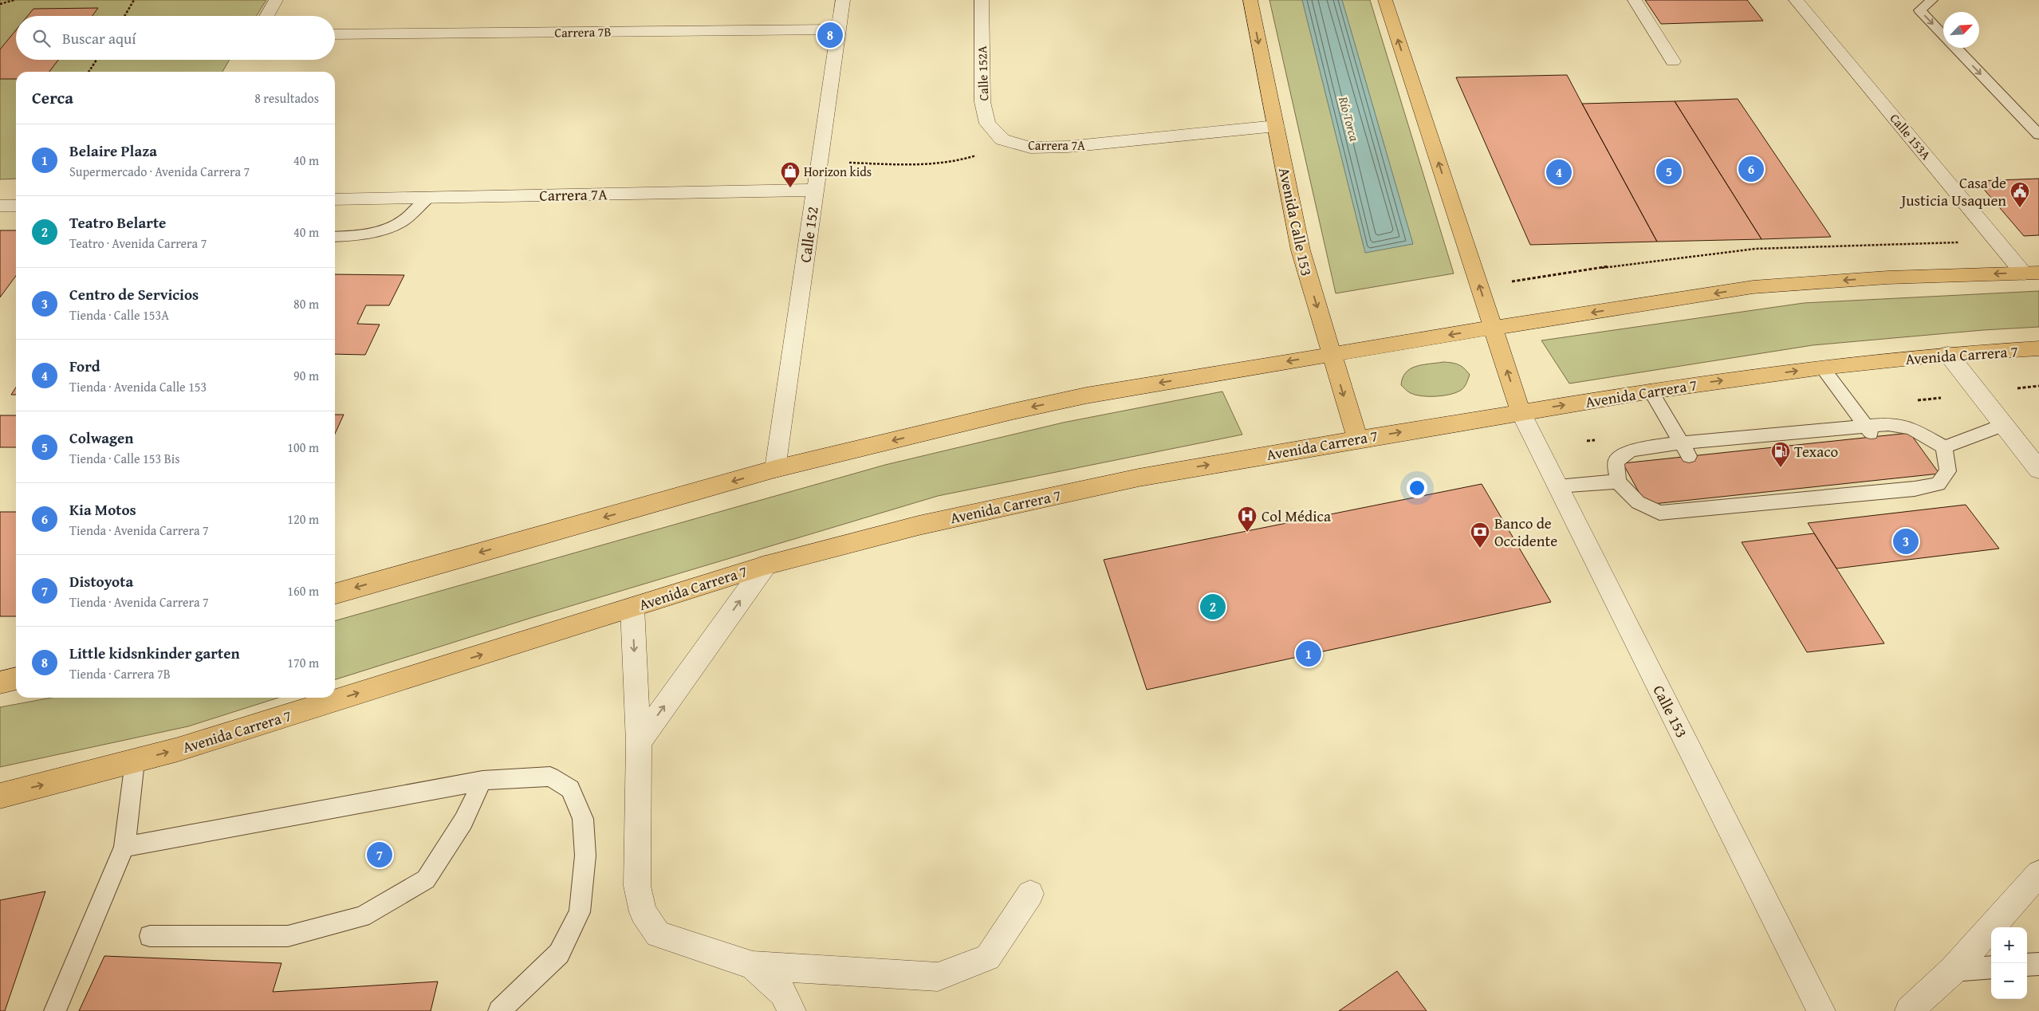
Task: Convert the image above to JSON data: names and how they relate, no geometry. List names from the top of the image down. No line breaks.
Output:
{"streets":{"main road":["Avenida Calle 153","Avenida Carrera 7"],"street":["Carrera 7B","Calle 152A","Calle 153A","Carrera 7A","Calle 152","Calle 153"]},"crossings":[["Carrera 7B","Calle 152"],["Calle 152A","Carrera 7A"],["Carrera 7A","Avenida Calle 153"],["Carrera 7A","Calle 152"],["Avenida Calle 153","Avenida Carrera 7"],["Avenida Carrera 7","Calle 153"]],"water":["Río Torca"],"places":{"shop":["Horizon kids"],"public building":["Casa de Justicia Usaquen"],"fuel station":["Texaco"],"hospital":["Col Médica"],"bank":["Banco de Occidente"]},"north":"top right","page":{"search":"Buscar aquí","pins":["8","6","5","4","3","2","1","7"],"heading":["Cerca","8 resultados"],"list":[{"mark":"1","name":"Belaire Plaza","note":"Supermercado · Avenida Carrera 7","value":"40 m"},{"mark":"2","name":"Teatro Belarte","note":"Teatro · Avenida Carrera 7","value":"40 m"},{"mark":"3","name":"Centro de Servicios","note":"Tienda · Calle 153A","value":"80 m"},{"mark":"4","name":"Ford","note":"Tienda · Avenida Calle 153","value":"90 m"},{"mark":"5","name":"Colwagen","note":"Tienda · Calle 153 Bis","value":"100 m"},{"mark":"6","name":"Kia Motos","note":"Tienda · Avenida Carrera 7","value":"120 m"},{"mark":"7","name":"Distoyota","note":"Tienda · Avenida Carrera 7","value":"160 m"},{"mark":"8","name":"Little kidsnkinder garten","note":"Tienda · Carrera 7B","value":"170 m"}],"map_buttons":["+","−"]}}
